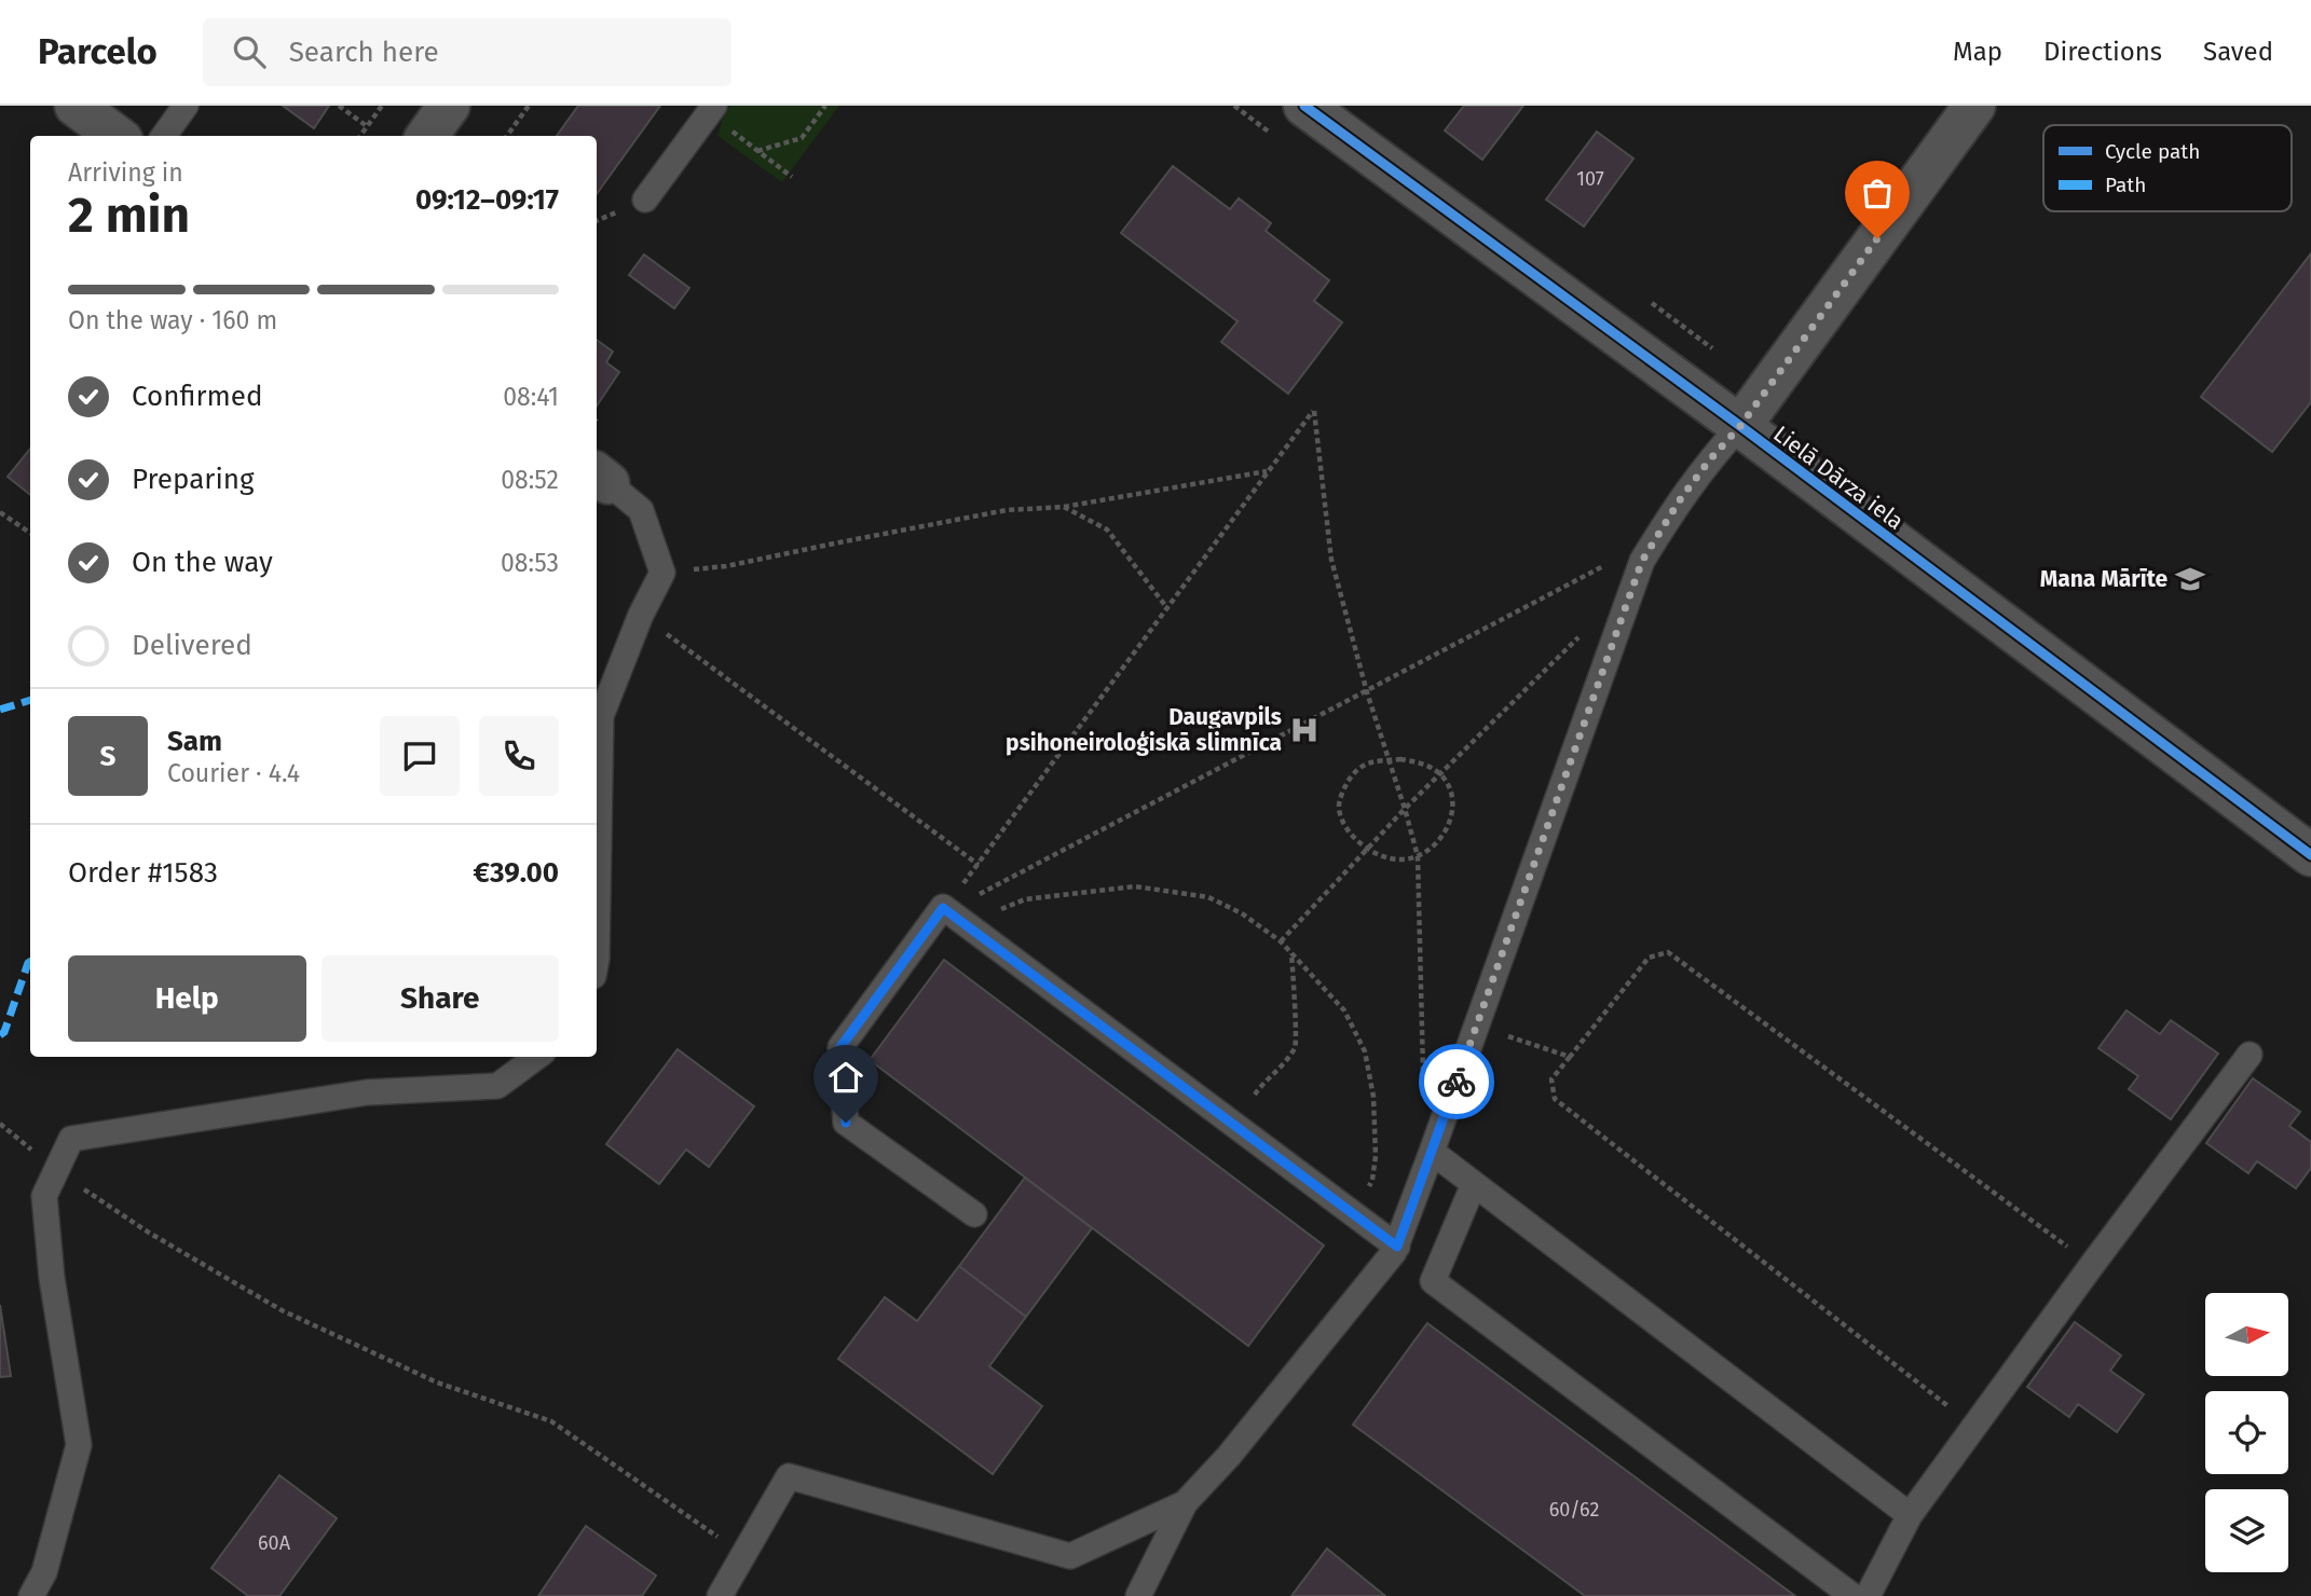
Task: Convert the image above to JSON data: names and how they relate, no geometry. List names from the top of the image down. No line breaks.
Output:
{"streets":{"street":["Lielā Dārza iela"]},"places":{"school or university":["Mana Mārīte"],"hospital":["Daugavpils psihoneiroloģiskā slimnīca"]},"house_numbers":["107","60/62","60A"],"legend":["Cycle path","Path"],"north":"right","page":{"header":"Parcelo","search":"Search here","nav":["Map","Directions","Saved"],"heading":["2 min","Arriving in","09:12–09:17"],"panel":["Sam","Courier · 4.4","Order #1583","€39.00"],"bar":"On the way · 160 m","list":[["Confirmed","08:41"],["Preparing","08:52"],["On the way","08:53"],"Delivered"],"round":"S","buttons":["Help","Share"]}}
